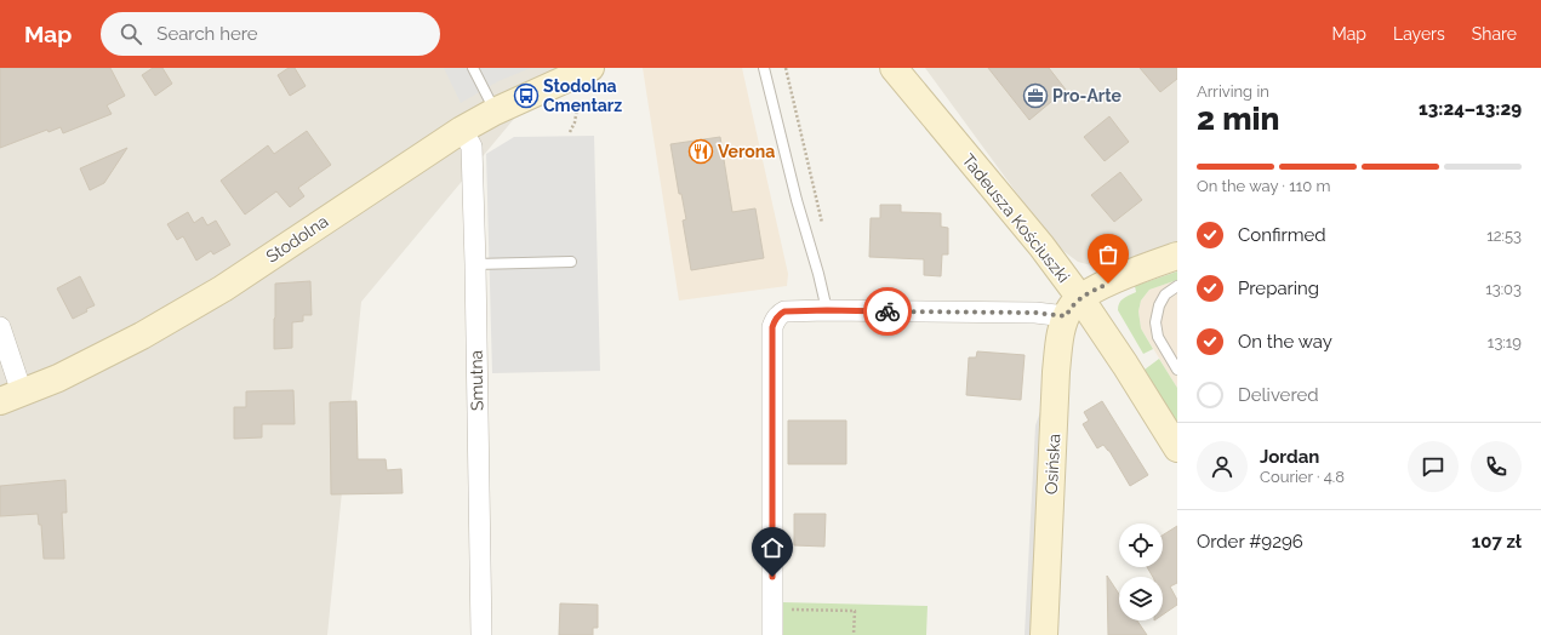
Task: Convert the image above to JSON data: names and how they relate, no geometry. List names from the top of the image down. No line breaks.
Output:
{"streets":{"street":["Tadeusza Kościuszki","Stodolna","Smutna","Osińska"]},"crossings":[["Tadeusza Kościuszki","Osińska"],["Stodolna","Smutna"]],"places":{"bus stop":["Stodolna Cmentarz"],"office":["Pro-Arte"],"restaurant":["Verona"]},"page":{"header":"Map","search":"Search here","nav":["Map","Layers","Share"],"heading":["2 min","Arriving in","13:24–13:29"],"panel":["Jordan","Courier · 4.8","Order #9296","107 zł"],"bar":"On the way · 110 m","list":[["Confirmed","12:53"],["Preparing","13:03"],["On the way","13:19"],"Delivered"]}}
